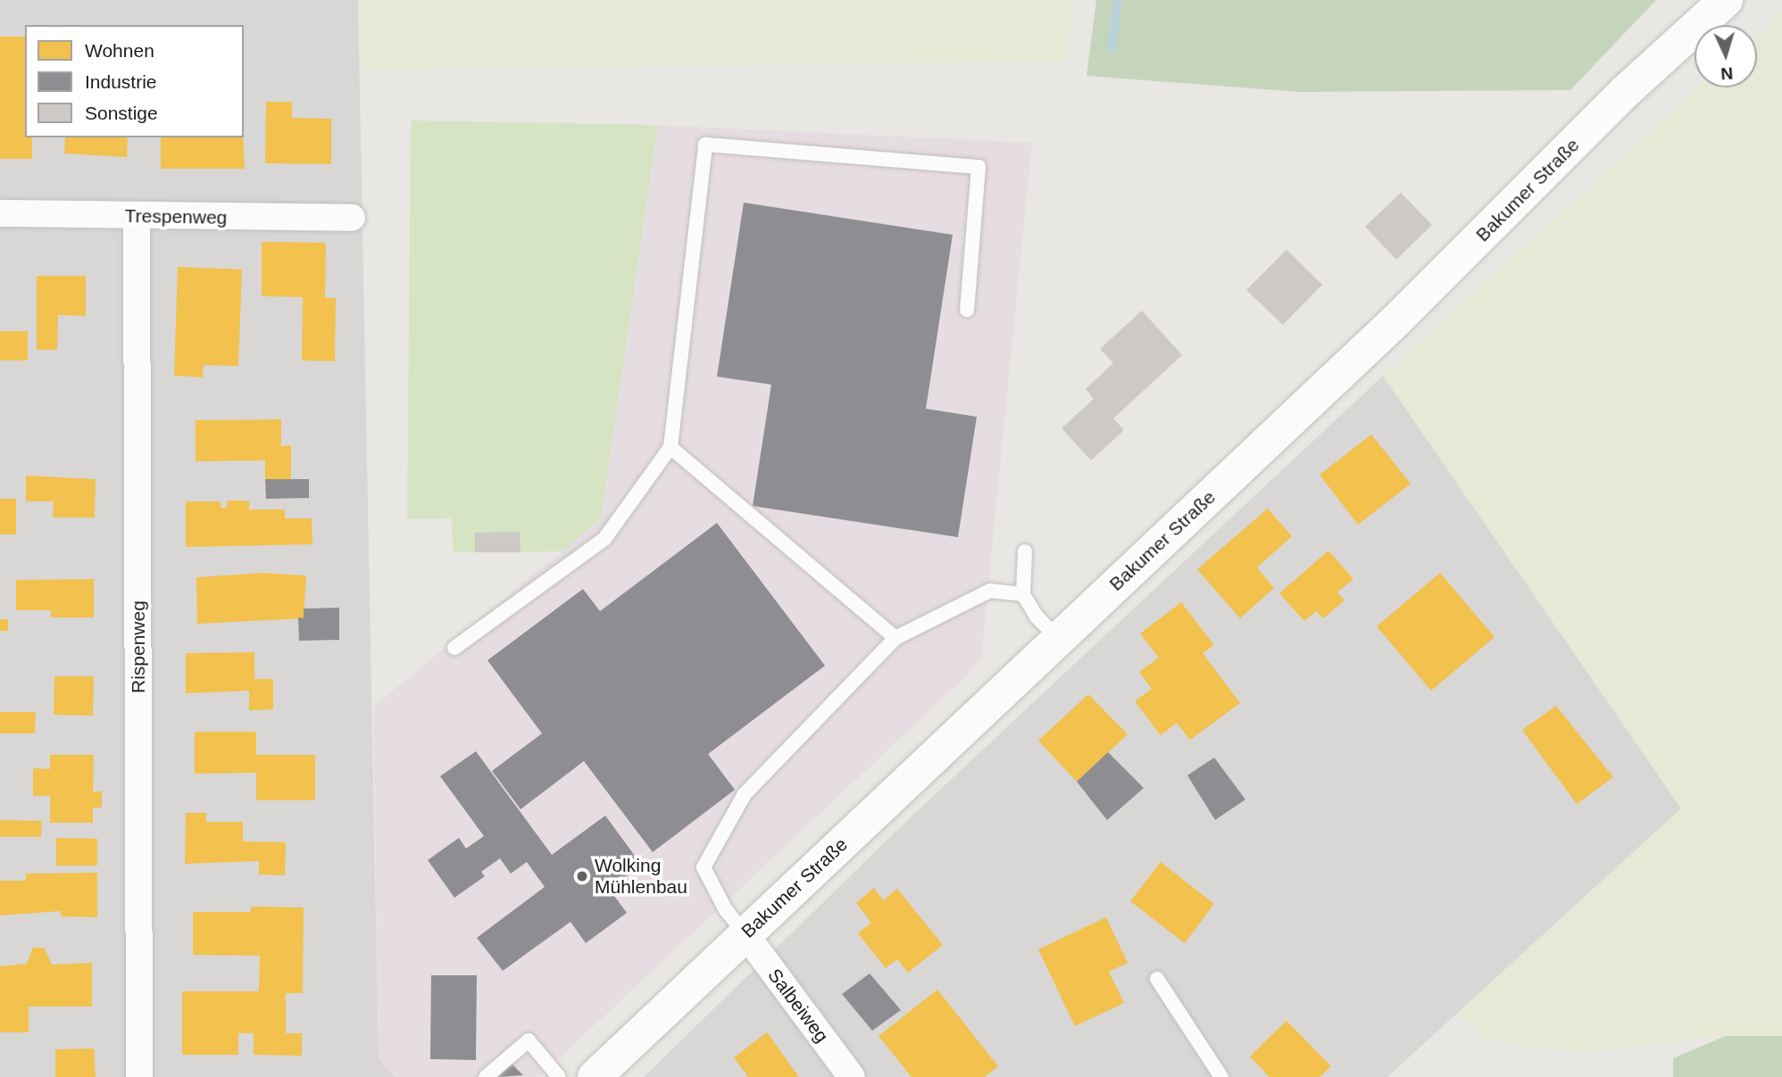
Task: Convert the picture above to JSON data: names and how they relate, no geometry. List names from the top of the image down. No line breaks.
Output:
{"streets":{"street":["Bakumer Straße","Trespenweg","Rispenweg","Salbeiweg"]},"crossings":[["Bakumer Straße","Salbeiweg"],["Trespenweg","Rispenweg"]],"places":["Wolking Mühlenbau"],"legend":["Wohnen","Industrie","Sonstige"],"north":"bottom"}
